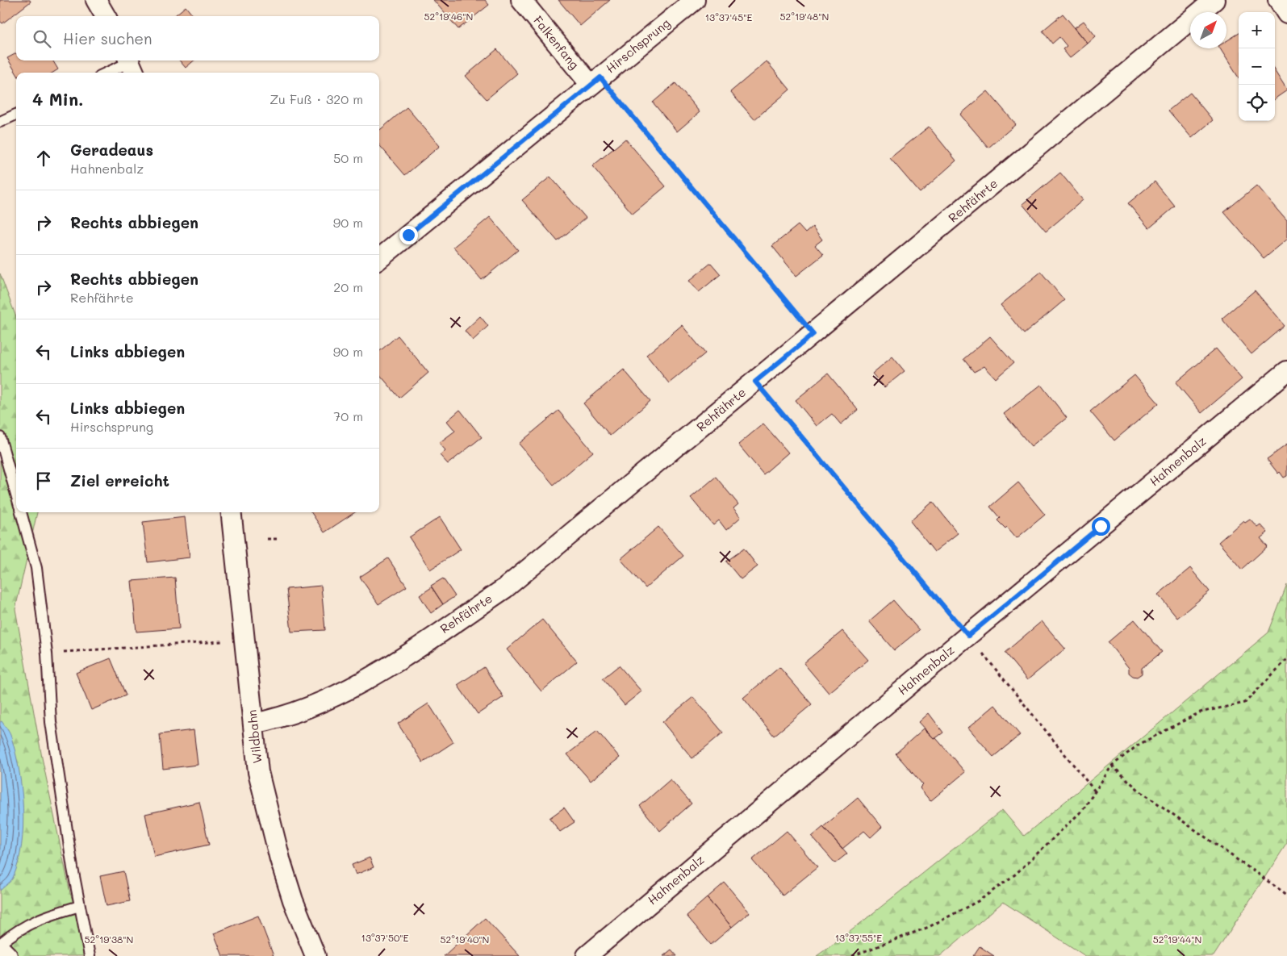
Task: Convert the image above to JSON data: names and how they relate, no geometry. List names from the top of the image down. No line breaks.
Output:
{"streets":{"street":["Falkenfang","Hirschsprung","Rehfährte","Hahnenbalz","Wildbahn"]},"crossings":[["Falkenfang","Hirschsprung"],["Rehfährte","Wildbahn"]],"north":"top right","page":{"map_buttons":["+","−"],"search":"Hier suchen","heading":["4 Min.","Zu Fuß · 320 m"],"list":[["Geradeaus","Hahnenbalz","50 m"],["Rechts abbiegen","90 m"],["Rechts abbiegen","Rehfährte","20 m"],["Links abbiegen","90 m"],["Links abbiegen","Hirschsprung","70 m"],"Ziel erreicht"]},"coordinates":["52°19'46\"N","52°19'48\"N","13°37'45\"E","13°37'50\"E","13°37'55\"E","52°19'38\"N","52°19'40\"N","52°19'44\"N"]}
